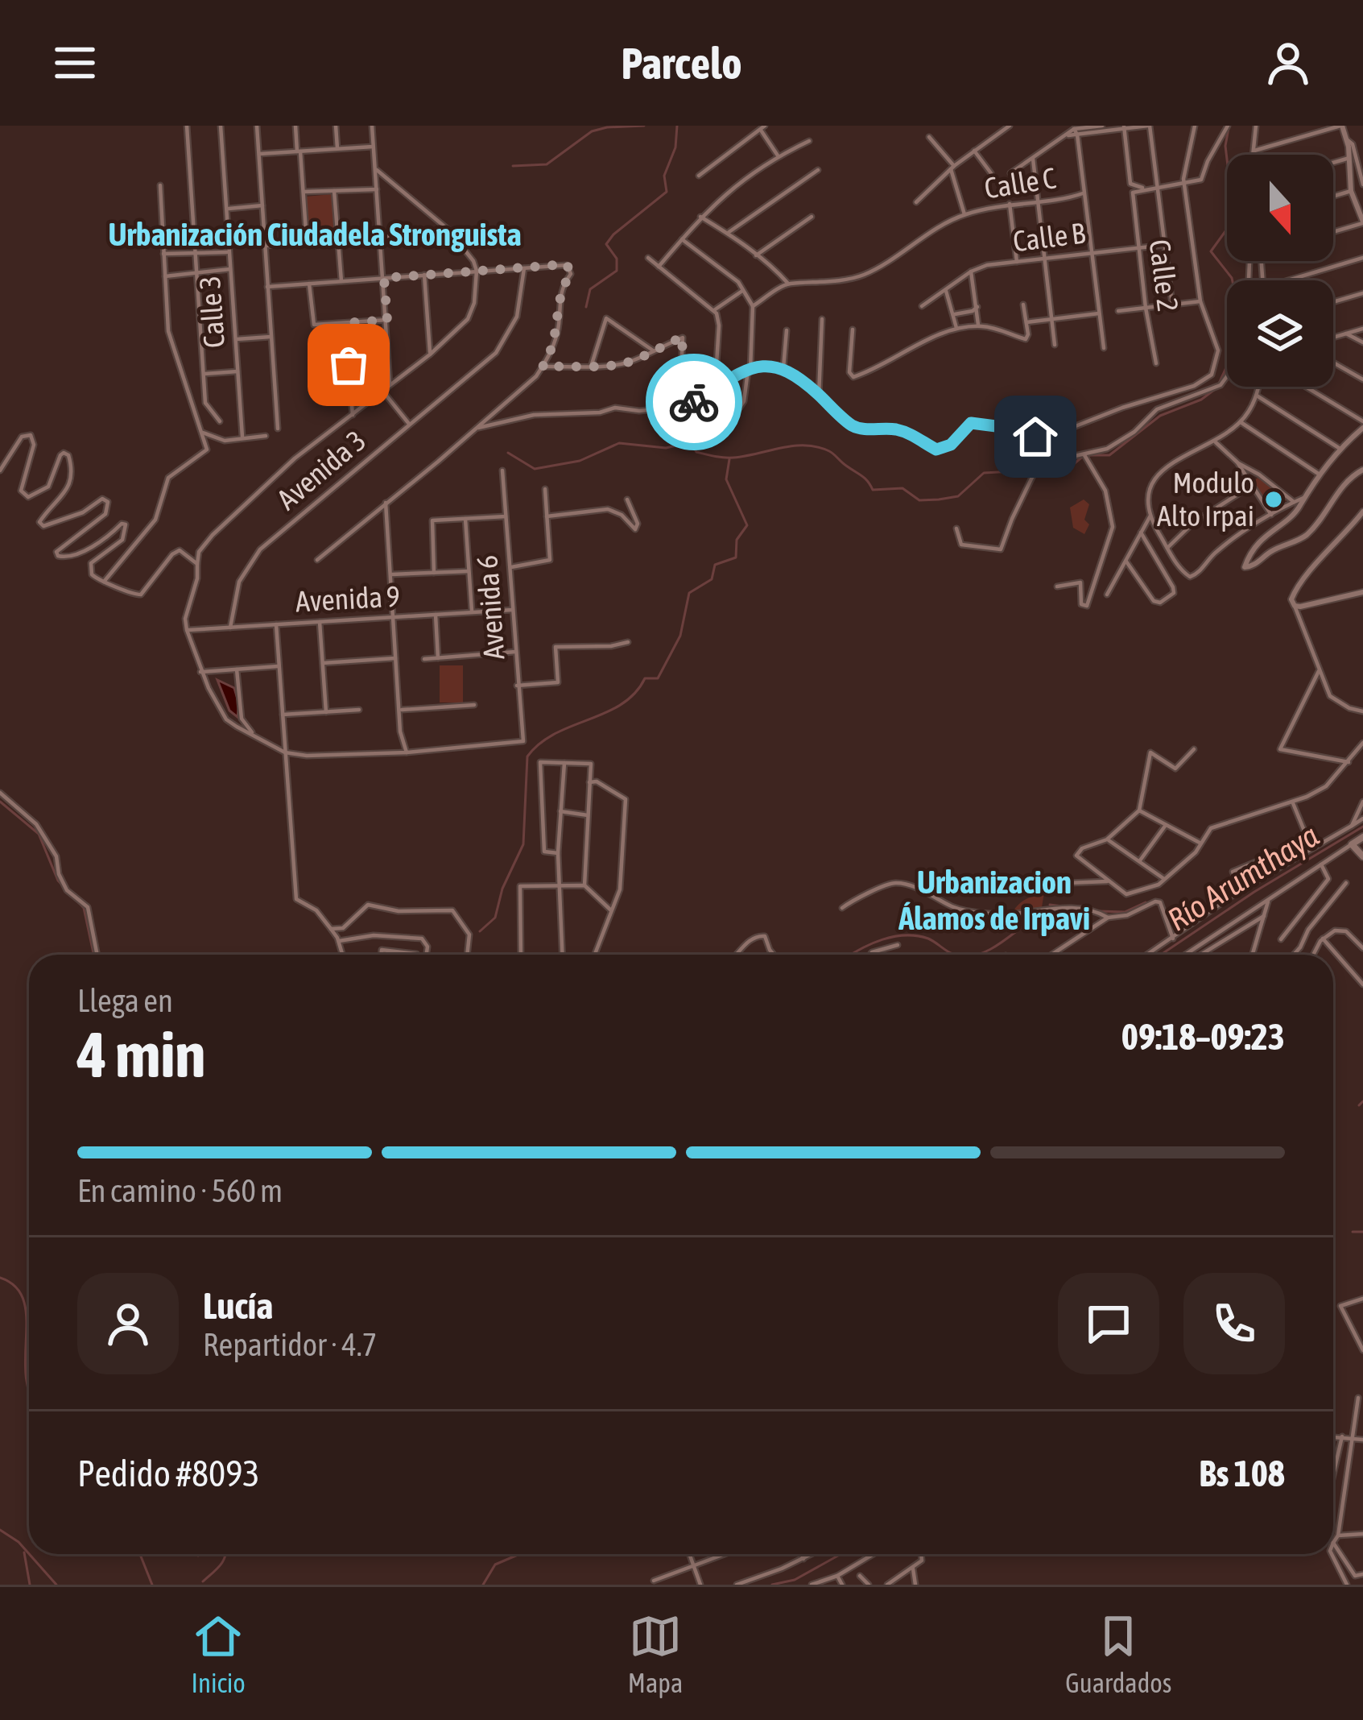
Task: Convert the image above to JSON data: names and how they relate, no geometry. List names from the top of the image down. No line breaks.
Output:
{"streets":{"street":["Calle C","Calle B","Calle 2","Calle 3","Avenida 3","Avenida 9","Avenida 6"]},"crossings":[["Calle B","Calle 2"],["Avenida 3","Avenida 9"],["Avenida 9","Avenida 6"]],"districts":["Urbanización Ciudadela Stronguista","Urbanizacion Álamos de Irpavi"],"water":["Río Arumthaya"],"places":["Modulo Alto Irpai"],"north":"bottom","page":{"header":"Parcelo","heading":["4 min","Llega en","09:18–09:23"],"panel":["Lucía","Repartidor · 4.7","Pedido #8093","Bs 108"],"bar":"En camino · 560 m","tabs":["Inicio","Mapa","Guardados"]}}
